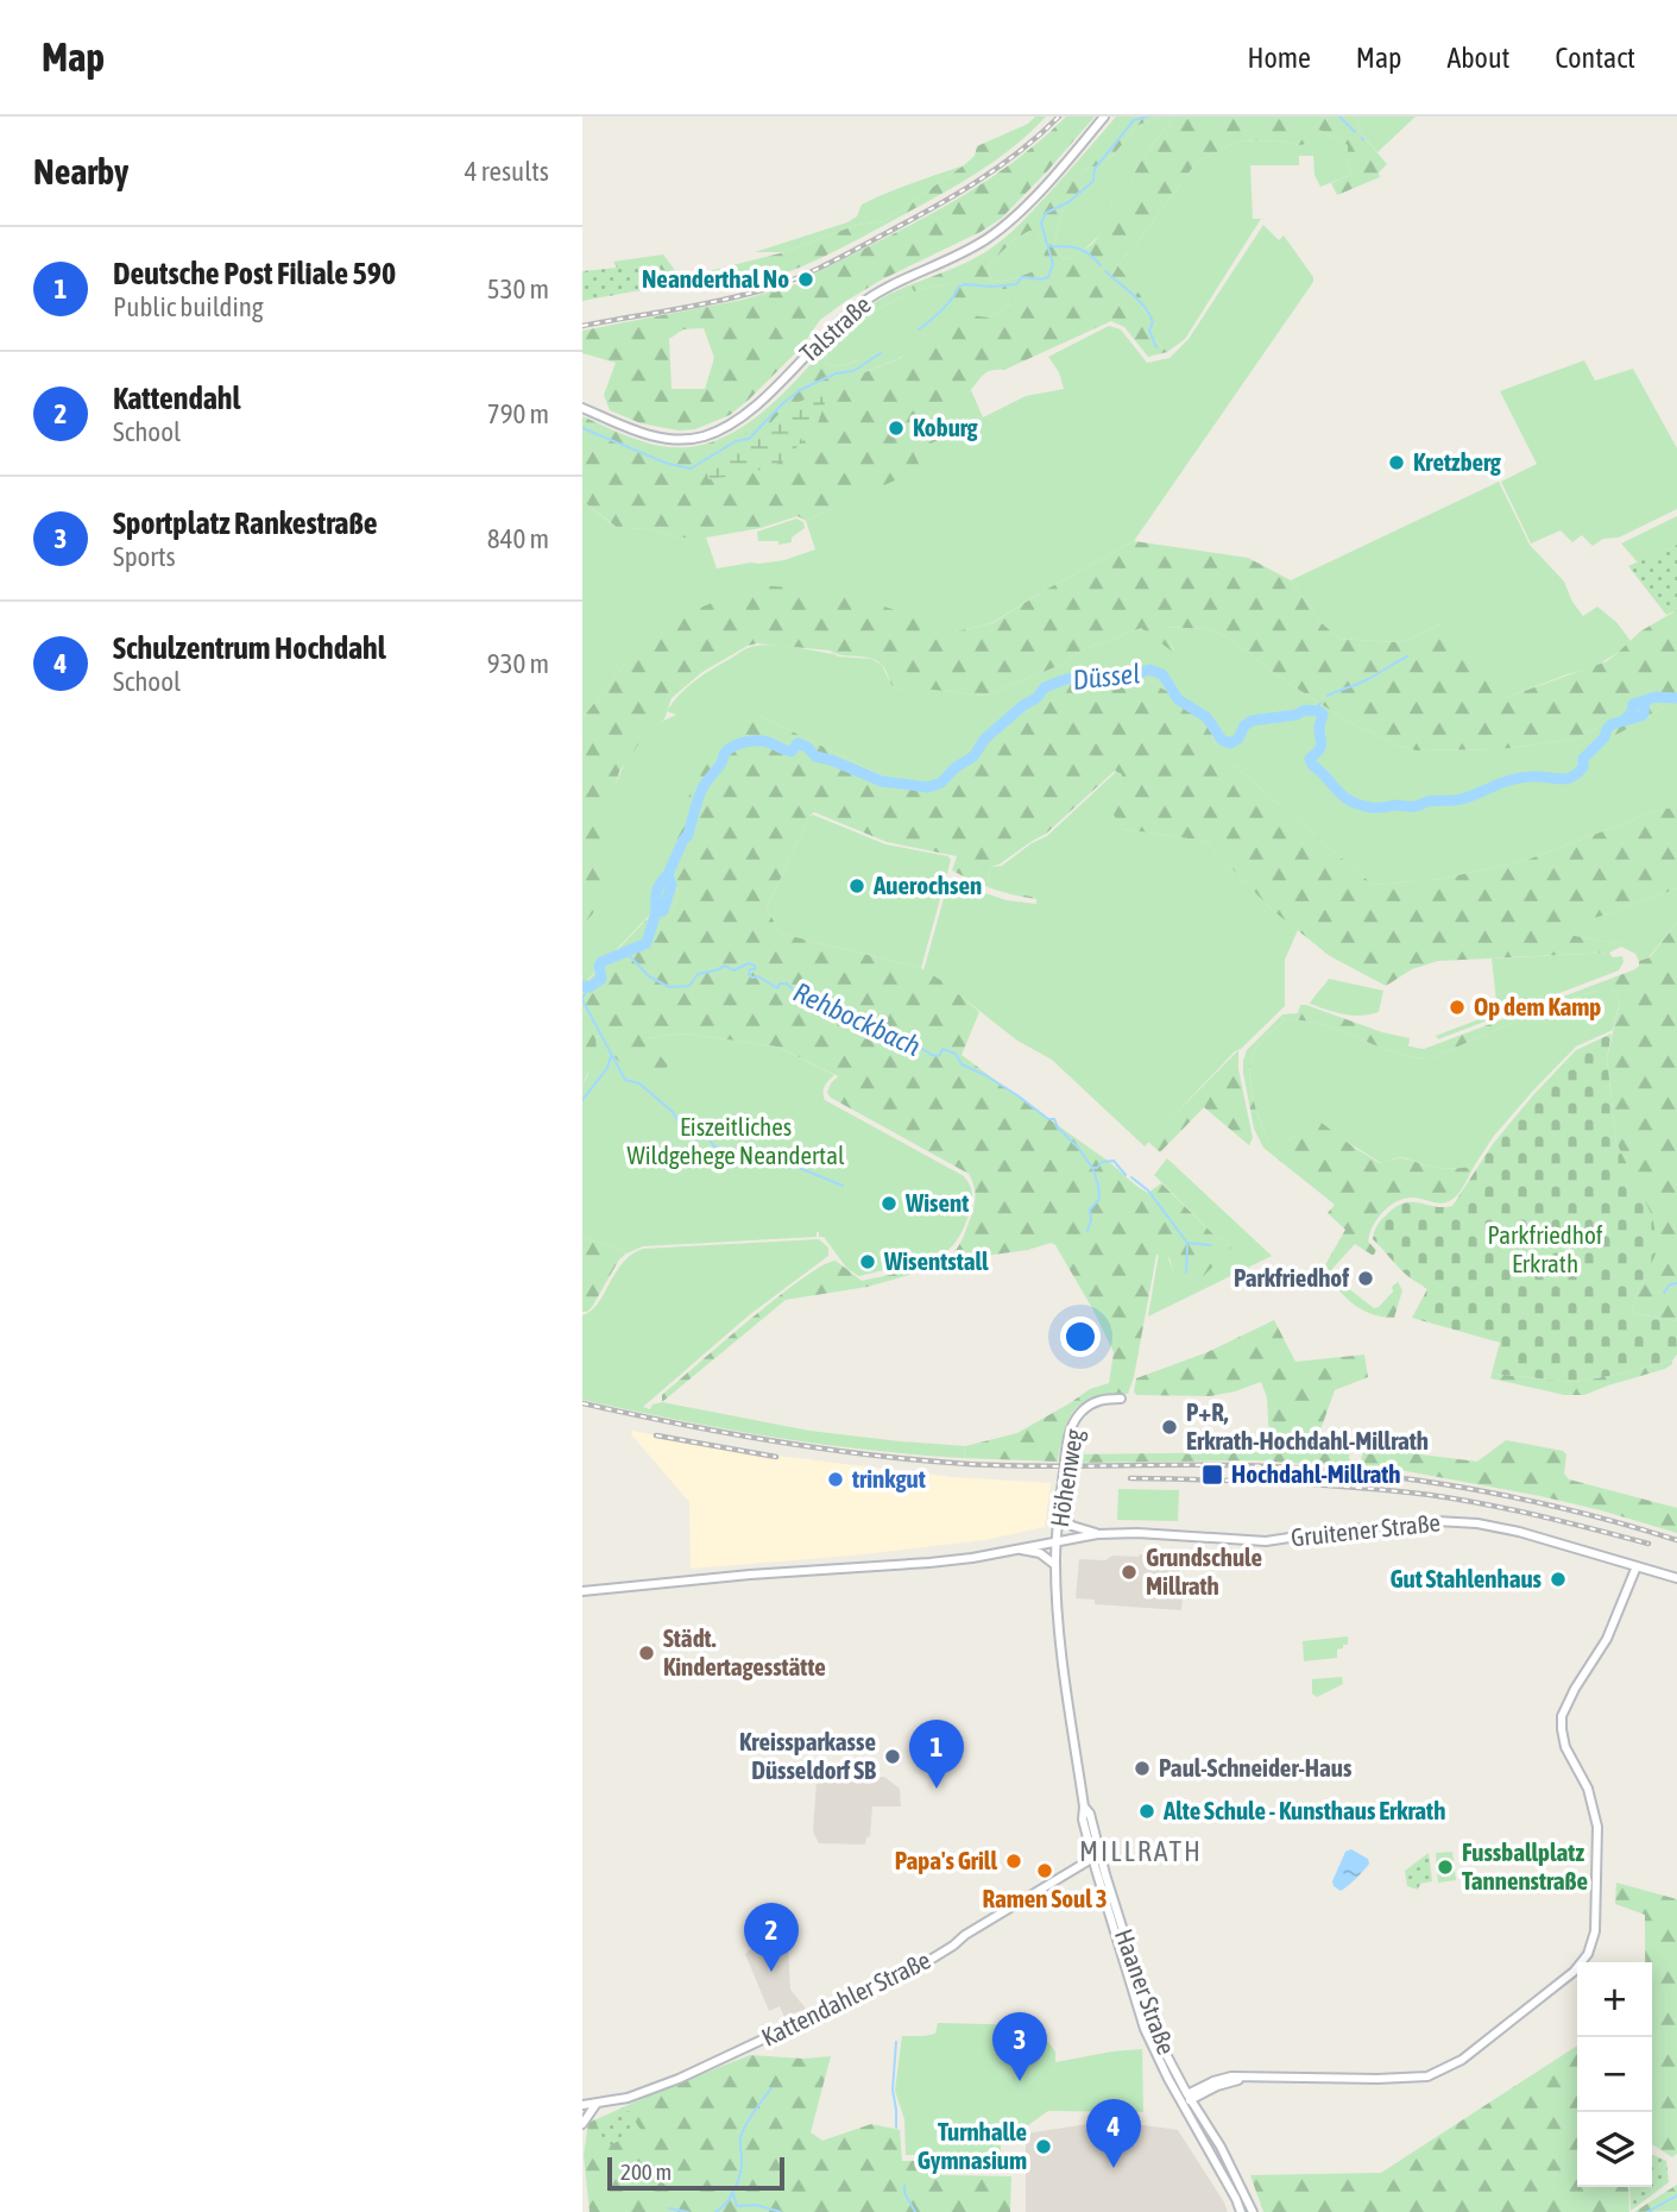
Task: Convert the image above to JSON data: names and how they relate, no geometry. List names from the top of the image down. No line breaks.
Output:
{"streets":{"main road":["Talstraße","Höhenweg","Gruitener Straße","Haaner Straße","Kattendahler Straße"]},"crossings":[["Höhenweg","Gruitener Straße"],["Höhenweg","Haaner Straße"],["Gruitener Straße","Haaner Straße"],["Haaner Straße","Kattendahler Straße"]],"districts":["MILLRATH"],"water":["Düssel","Rehbockbach"],"parks":["Eiszeitliches Wildgehege Neandertal","Parkfriedhof Erkrath"],"places":{"other":["Neanderthal No","Koburg","Kretzberg","Auerochsen","Op dem Kamp","Wisent","Wisentstall","Parkfriedhof","P+R, Erkrath-Hochdahl-Millrath","trinkgut","Grundschule Millrath","Gut Stahlenhaus","Städt. Kindertagesstätte","Kreissparkasse Düsseldorf SB","Paul-Schneider-Haus","Alte Schule - Kunsthaus Erkrath","Papa's Grill","Fussballplatz Tannenstraße","Ramen Soul 3","Turnhalle Gymnasium"],"transit":["Hochdahl-Millrath"]},"scale_bar":"200 m","page":{"header":"Map","nav":["Home","Map","About","Contact"],"heading":["Nearby","4 results"],"list":[{"mark":"1","name":"Deutsche Post Filiale 590","note":"Public building","value":"530 m"},{"mark":"2","name":"Kattendahl","note":"School","value":"790 m"},{"mark":"3","name":"Sportplatz Rankestraße","note":"Sports","value":"840 m"},{"mark":"4","name":"Schulzentrum Hochdahl","note":"School","value":"930 m"}],"pins":["1","2","3","4"],"map_buttons":["+","−"],"scale":"200 m"}}
